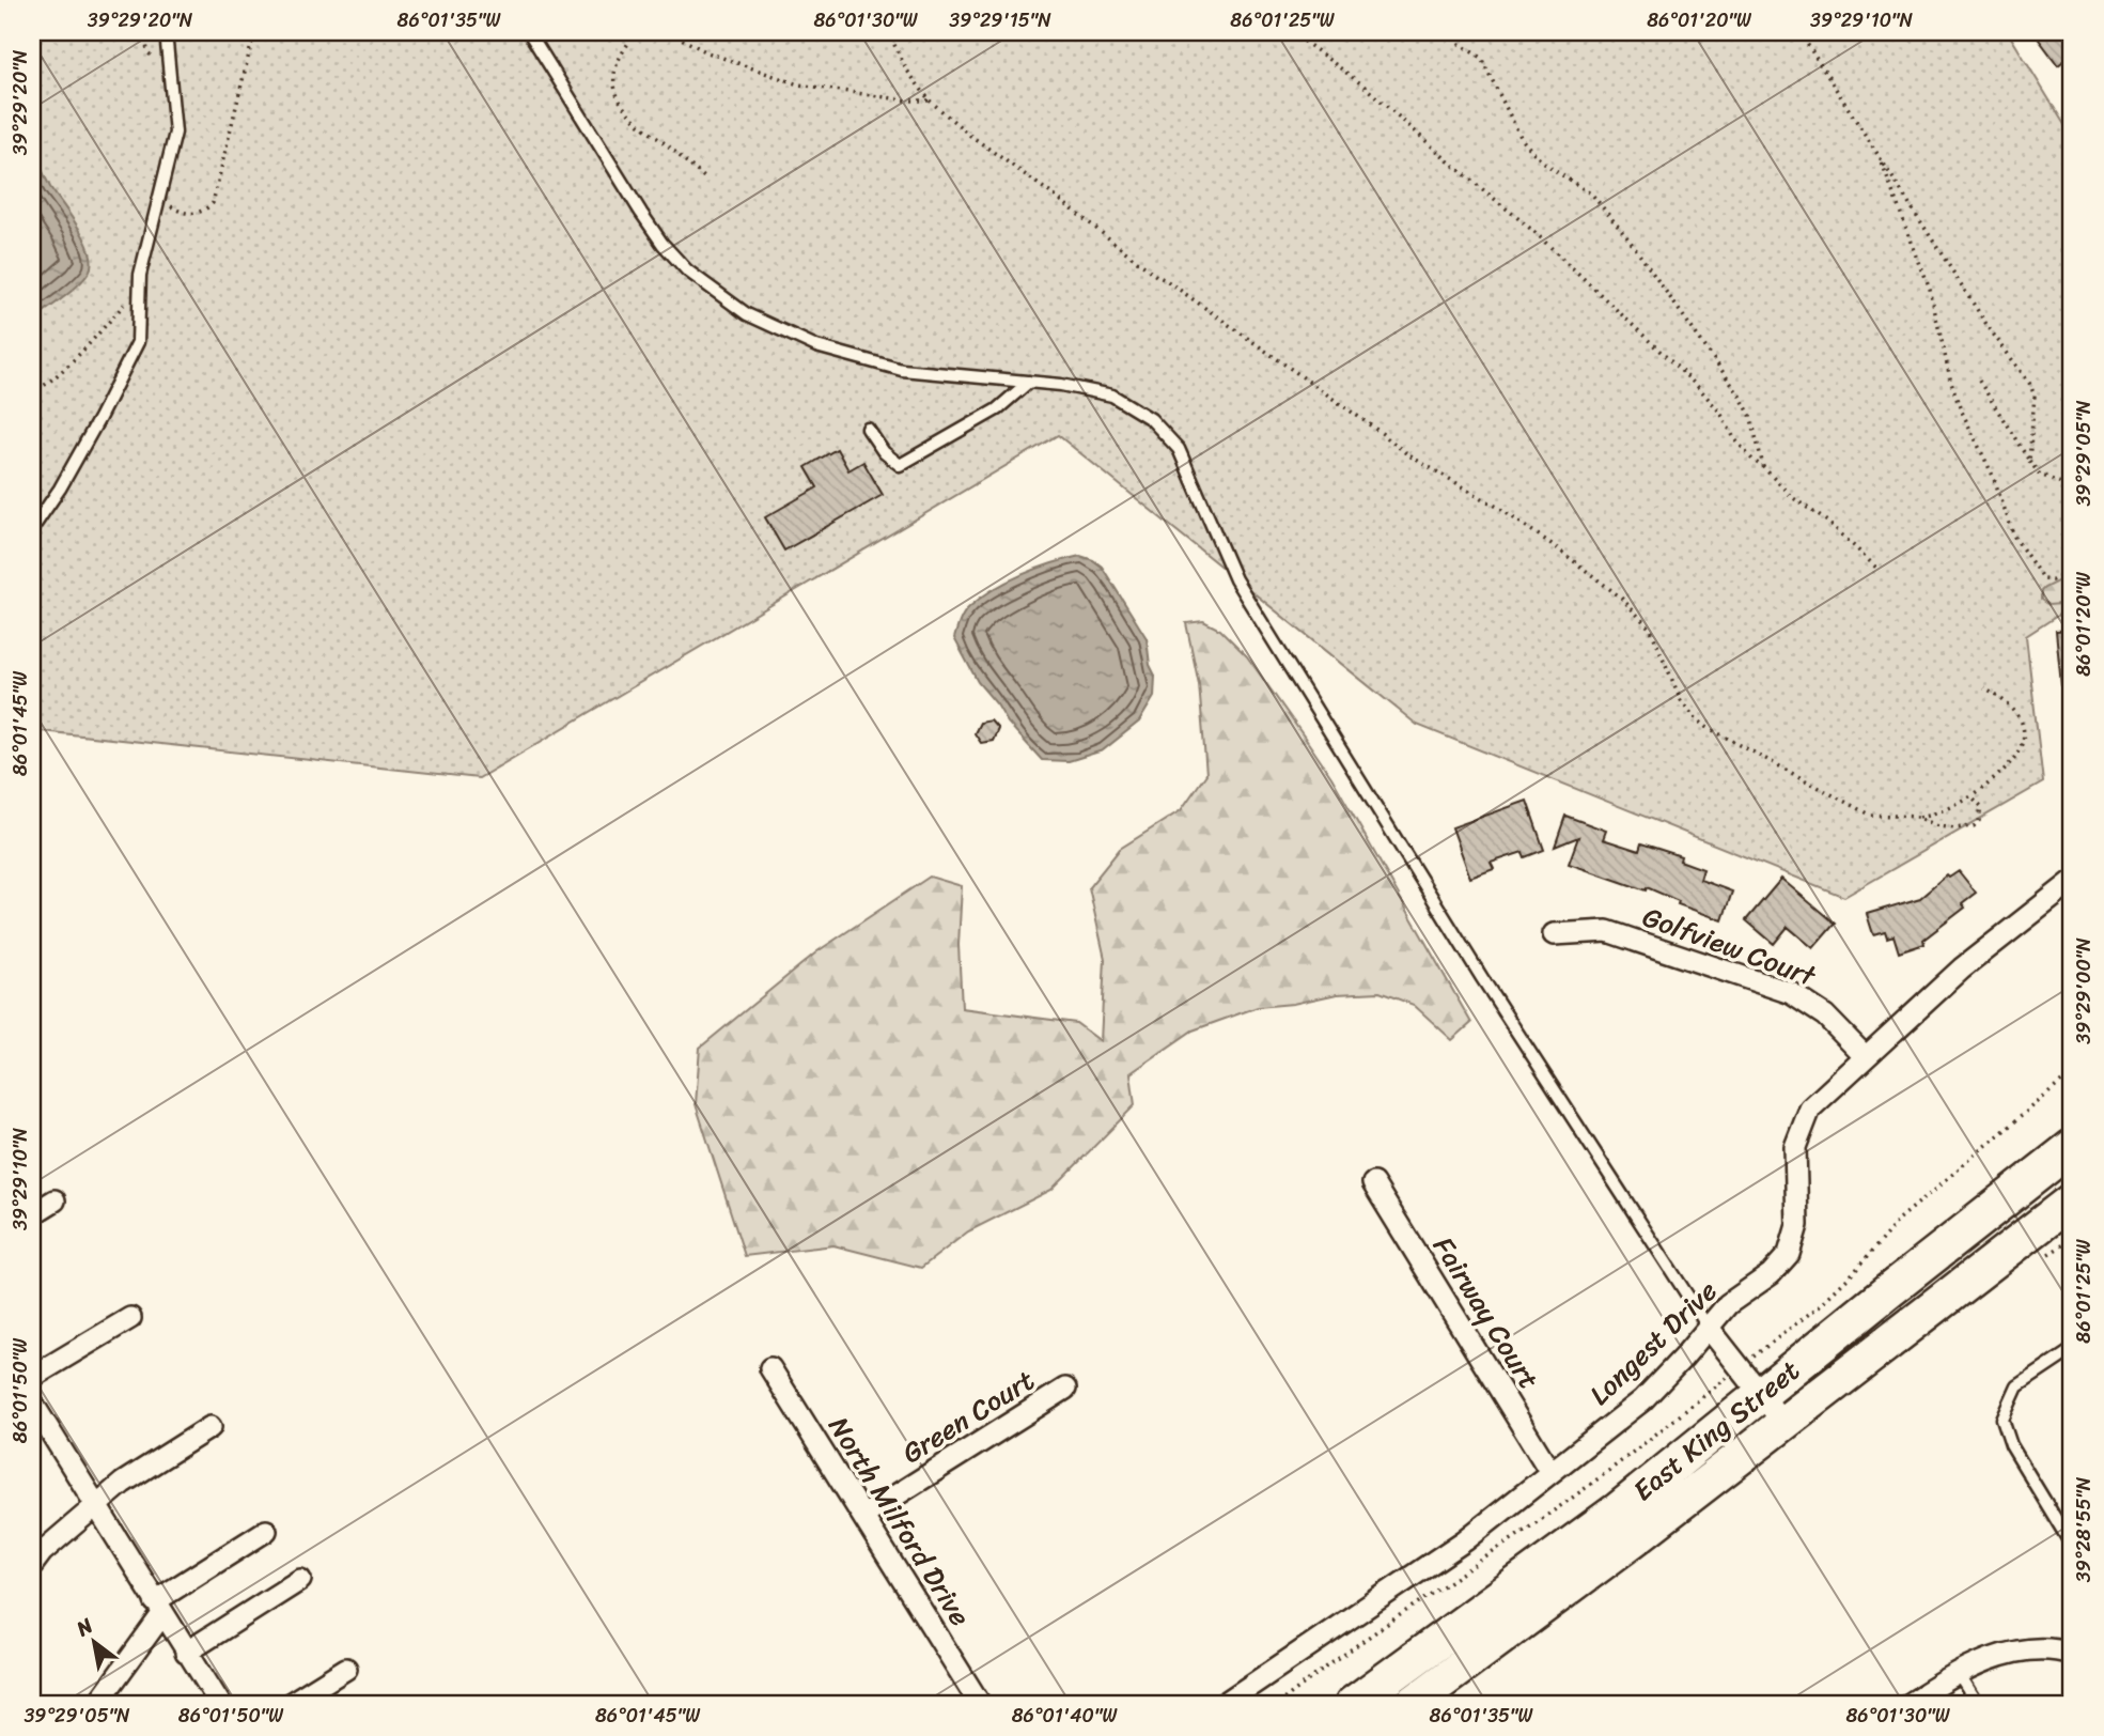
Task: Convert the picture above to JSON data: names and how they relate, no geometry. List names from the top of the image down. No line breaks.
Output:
{"streets":{"main road":["East King Street"],"street":["Golfview Court","Fairway Court","Longest Drive","Green Court","North Milford Drive"]},"crossings":[["Golfview Court","Longest Drive"],["Fairway Court","Longest Drive"],["Green Court","North Milford Drive"]],"north":"top left","coordinates":["39°29'20\"N","86°01'35\"W","86°01'30\"W","39°29'15\"N","86°01'25\"W","86°01'20\"W","39°29'10\"N","39°29'05\"N","86°01'45\"W","39°29'00\"N","86°01'50\"W","39°28'55\"N","86°01'40\"W"]}
